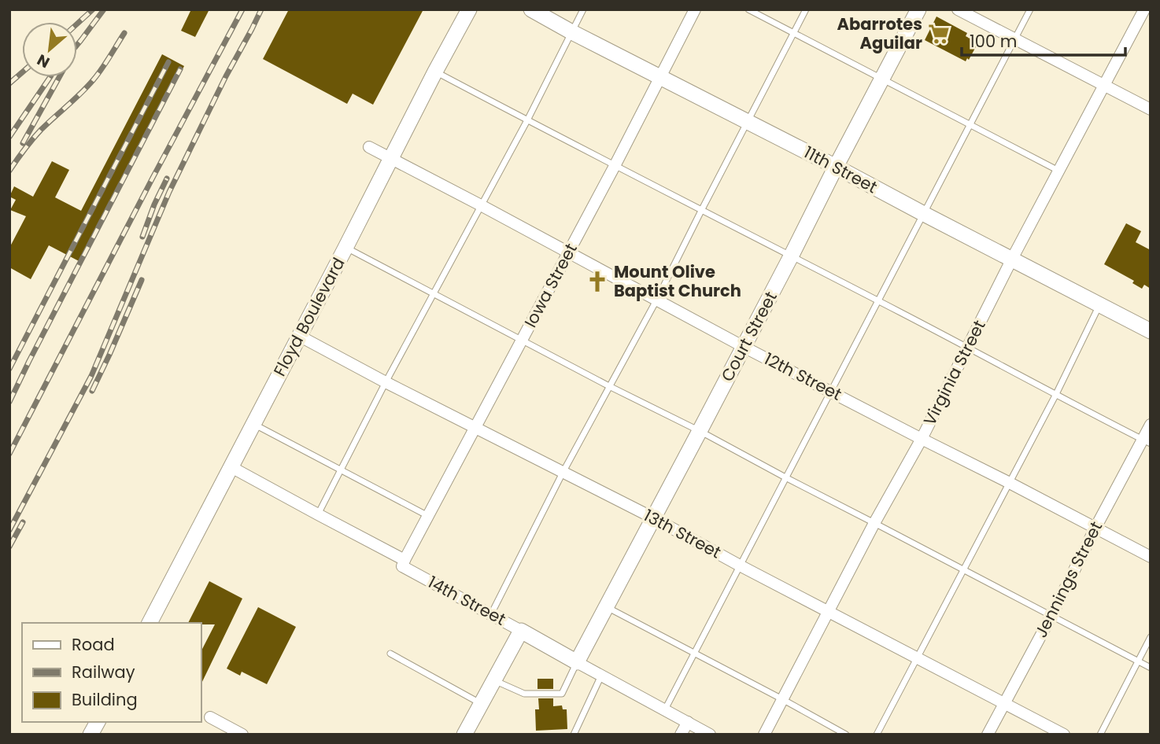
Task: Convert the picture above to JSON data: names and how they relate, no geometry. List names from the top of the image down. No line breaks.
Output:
{"streets":{"main road":["11th Street","Floyd Boulevard","Court Street","14th Street"],"street":["Iowa Street","Virginia Street","12th Street","13th Street","Jennings Street"]},"crossings":[["11th Street","Iowa Street"],["11th Street","Court Street"],["11th Street","Virginia Street"],["Iowa Street","12th Street"],["Iowa Street","13th Street"],["Iowa Street","14th Street"],["Floyd Boulevard","12th Street"],["Floyd Boulevard","13th Street"],["Floyd Boulevard","14th Street"],["Court Street","12th Street"],["Court Street","13th Street"],["Court Street","14th Street"],["Virginia Street","12th Street"],["Virginia Street","13th Street"],["12th Street","Jennings Street"],["13th Street","Jennings Street"]],"places":{"supermarket":["Abarrotes Aguilar"],"church":["Mount Olive Baptist Church"]},"legend":["Road","Railway","Building"],"scale_bar":"100 m","north":"bottom left"}
